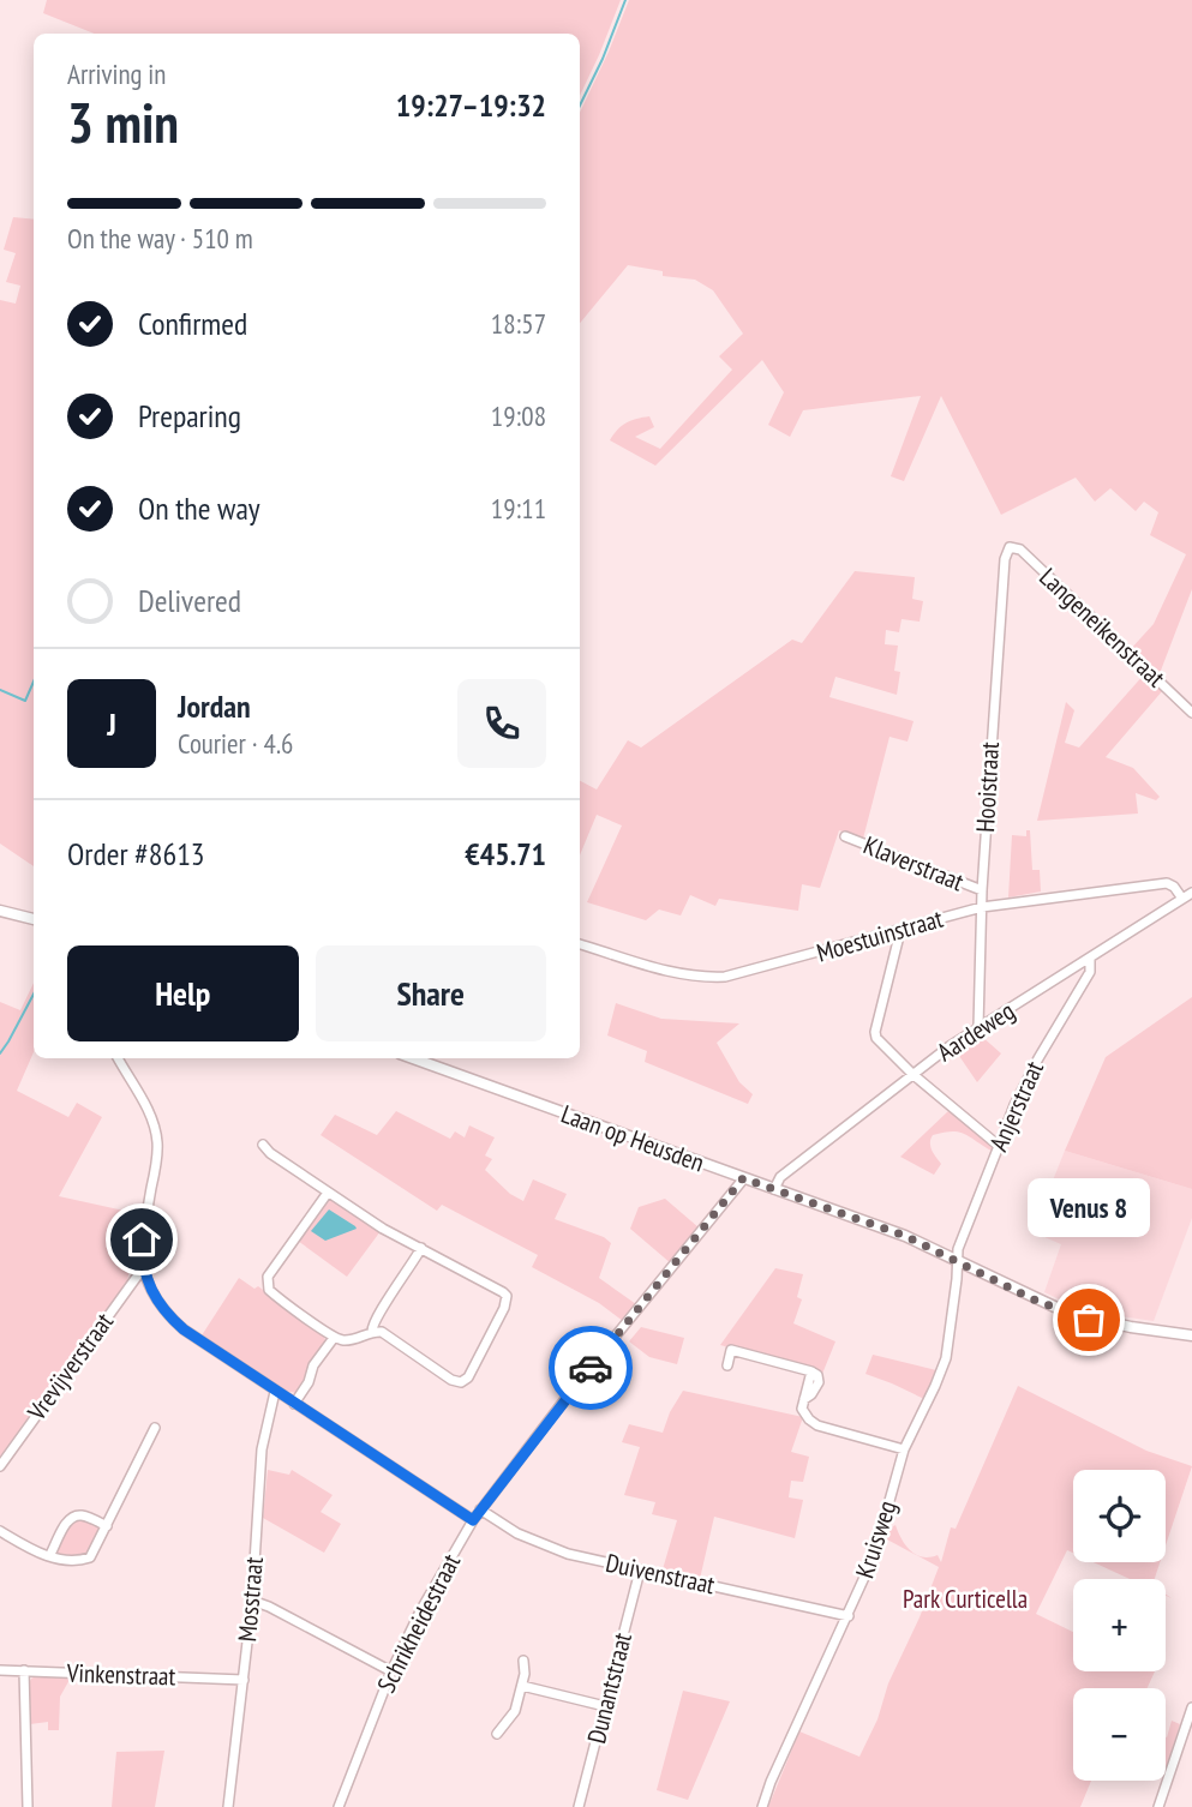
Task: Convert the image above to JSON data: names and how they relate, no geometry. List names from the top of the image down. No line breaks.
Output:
{"streets":{"street":["Langeneikenstraat","Hooistraat","Klaverstraat","Moestuinstraat","Aardeweg","Anjerstraat","Laan op Heusden","Vrevijverstraat","Kruisweg","Duivenstraat","Mosstraat","Schrikheidestraat","Vinkenstraat","Dunantstraat"]},"crossings":[["Langeneikenstraat","Hooistraat"],["Hooistraat","Klaverstraat"],["Hooistraat","Moestuinstraat"],["Hooistraat","Aardeweg"],["Moestuinstraat","Aardeweg"],["Aardeweg","Anjerstraat"],["Aardeweg","Laan op Heusden"],["Anjerstraat","Laan op Heusden"],["Anjerstraat","Kruisweg"],["Laan op Heusden","Kruisweg"],["Laan op Heusden","Schrikheidestraat"],["Kruisweg","Duivenstraat"],["Duivenstraat","Schrikheidestraat"],["Duivenstraat","Dunantstraat"],["Mosstraat","Vinkenstraat"]],"parks":["Park Curticella"],"places":["Venus 8"],"page":{"heading":["3 min","Arriving in","19:27–19:32"],"panel":["Jordan","Courier · 4.6","Order #8613","€45.71"],"bar":"On the way · 510 m","list":[["Confirmed","18:57"],["Preparing","19:08"],["On the way","19:11"],"Delivered"],"round":"J","buttons":["Help","Share"],"bubble":"Venus 8","map_buttons":["+","−"]}}
